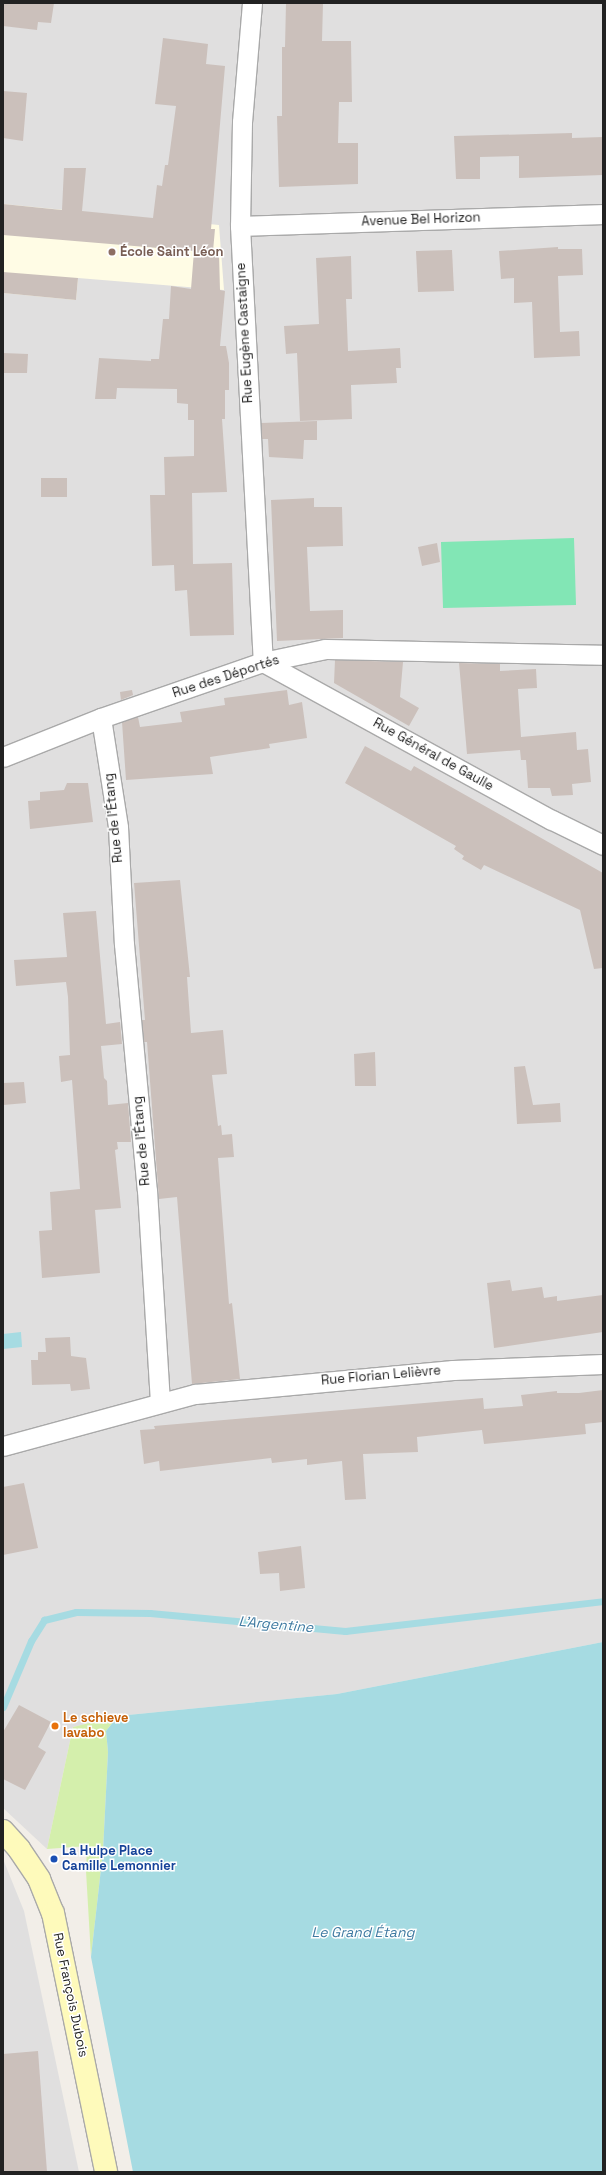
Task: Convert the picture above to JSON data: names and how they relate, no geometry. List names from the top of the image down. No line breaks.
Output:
{"streets":{"main road":["Rue François Dubois"],"street":["Avenue Bel Horizon","Rue Eugène Castaigne","Rue des Déportés","Rue Général de Gaulle","Rue de l'Étang","Rue Florian Lelièvre"]},"crossings":[["Avenue Bel Horizon","Rue Eugène Castaigne"],["Rue Eugène Castaigne","Rue des Déportés"],["Rue Eugène Castaigne","Rue Général de Gaulle"],["Rue des Déportés","Rue Général de Gaulle"],["Rue des Déportés","Rue de l'Étang"],["Rue de l'Étang","Rue Florian Lelièvre"]],"water":["L'Argentine","Le Grand Étang"],"places":["École Saint Léon","Le schieve lavabo","La Hulpe Place Camille Lemonnier"]}
